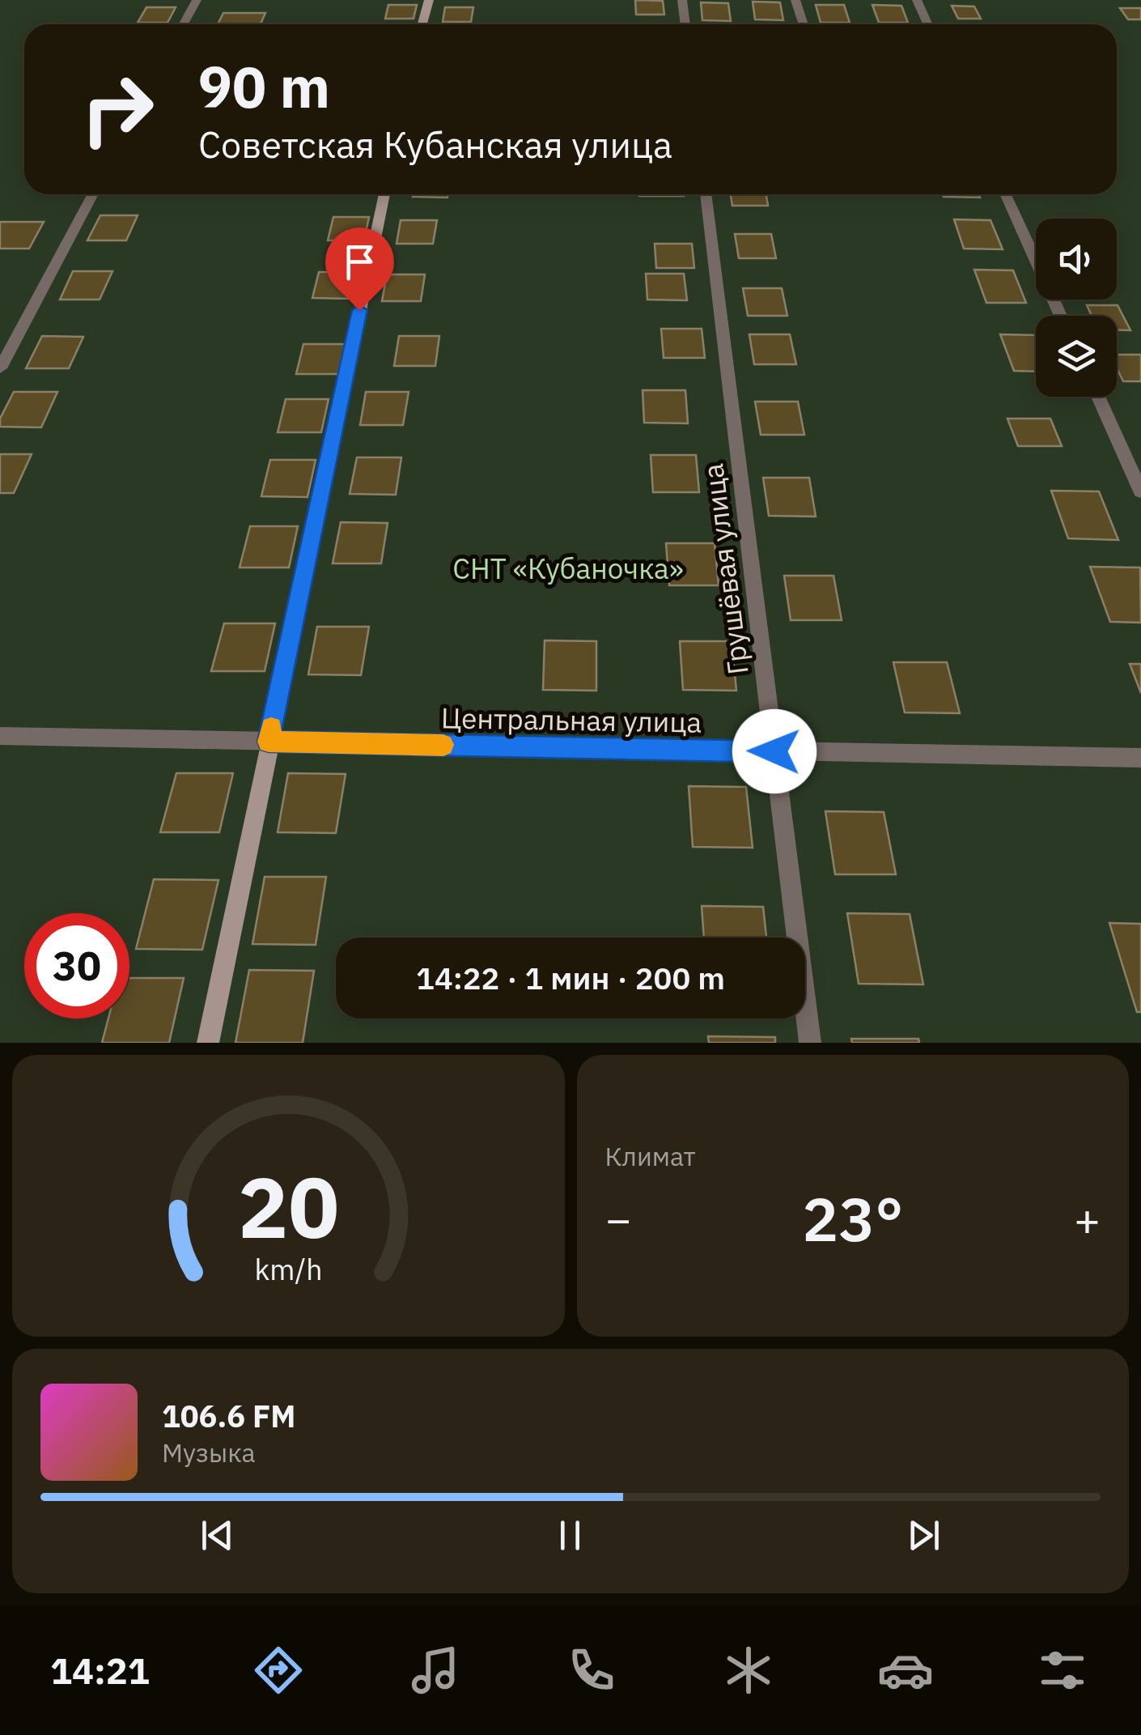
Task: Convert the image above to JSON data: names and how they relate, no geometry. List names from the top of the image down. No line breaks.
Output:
{"streets":{"street":["Грушёвая улица","Центральная улица"]},"crossings":[["Грушёвая улица","Центральная улица"]],"parks":["СНТ «Кубаночка»"],"page":{"turn":["90 m","Советская Кубанская улица"],"limit":"30","trip":"14:22 · 1 мин · 200 m","tile":"Климат","heat":["−","23°","+"],"song":["106.6 FM","Музыка"],"tabs":"14:21","gauge":["20","km/h"]}}
